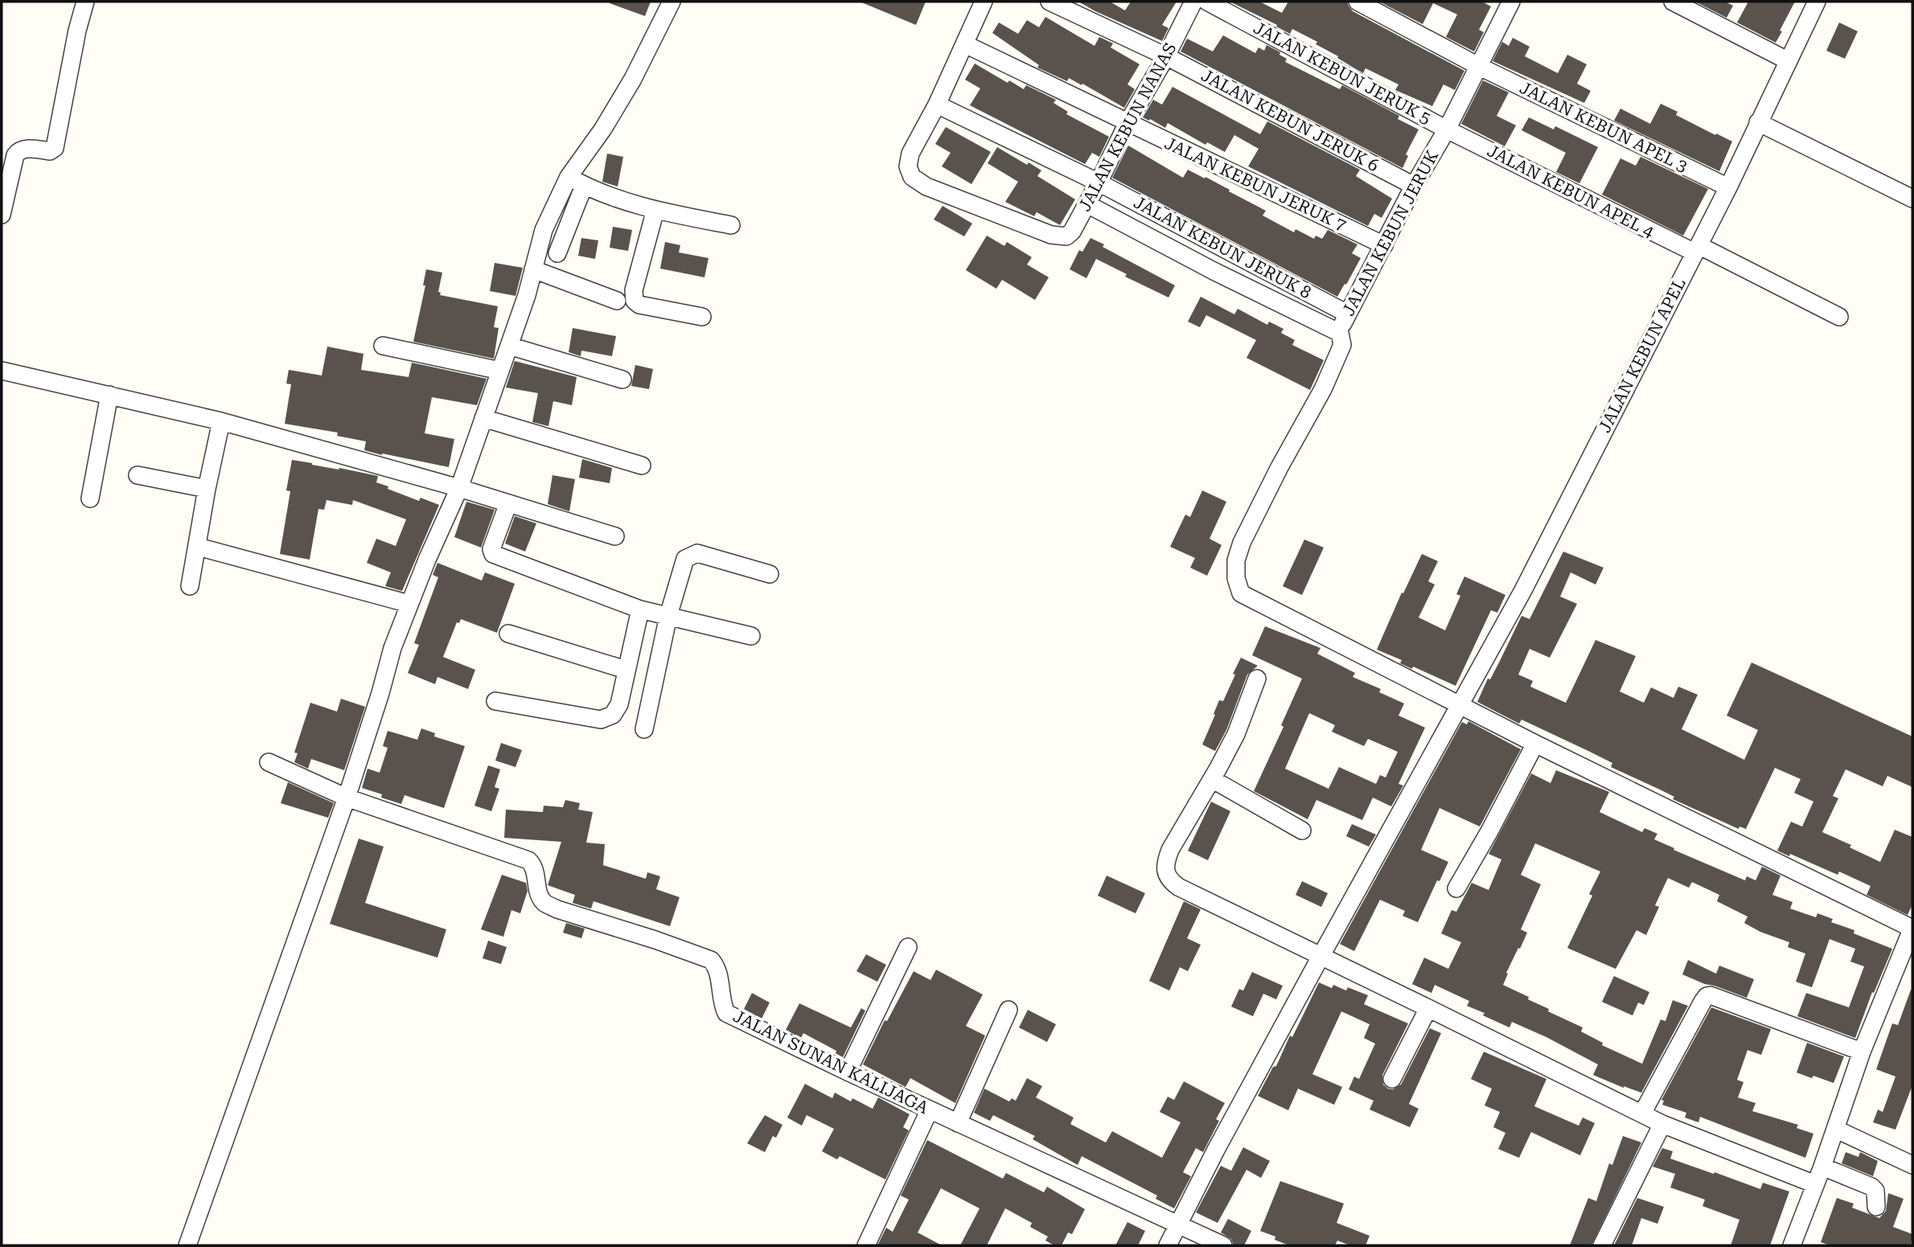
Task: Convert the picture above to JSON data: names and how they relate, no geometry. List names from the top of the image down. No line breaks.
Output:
{"streets":{"street":["JALAN KEBUN JERUK 5","JALAN KEBUN JERUK 6","JALAN KEBUN NANAS","JALAN KEBUN APEL 3","JALAN KEBUN JERUK 7","JALAN KEBUN APEL 4","JALAN KEBUN JERUK","JALAN KEBUN JERUK 8","JALAN KEBUN APEL","JALAN SUNAN KALIJAGA"]},"crossings":[["JALAN KEBUN JERUK 5","JALAN KEBUN APEL 4"],["JALAN KEBUN JERUK 5","JALAN KEBUN JERUK"],["JALAN KEBUN JERUK 6","JALAN KEBUN NANAS"],["JALAN KEBUN JERUK 6","JALAN KEBUN JERUK"],["JALAN KEBUN NANAS","JALAN KEBUN JERUK 7"],["JALAN KEBUN NANAS","JALAN KEBUN JERUK"],["JALAN KEBUN NANAS","JALAN KEBUN JERUK 8"],["JALAN KEBUN APEL 3","JALAN KEBUN JERUK"],["JALAN KEBUN APEL 3","JALAN KEBUN APEL"],["JALAN KEBUN JERUK 7","JALAN KEBUN JERUK"],["JALAN KEBUN APEL 4","JALAN KEBUN JERUK"],["JALAN KEBUN APEL 4","JALAN KEBUN APEL"],["JALAN KEBUN JERUK","JALAN KEBUN JERUK 8"],["JALAN KEBUN APEL","JALAN SUNAN KALIJAGA"]]}
